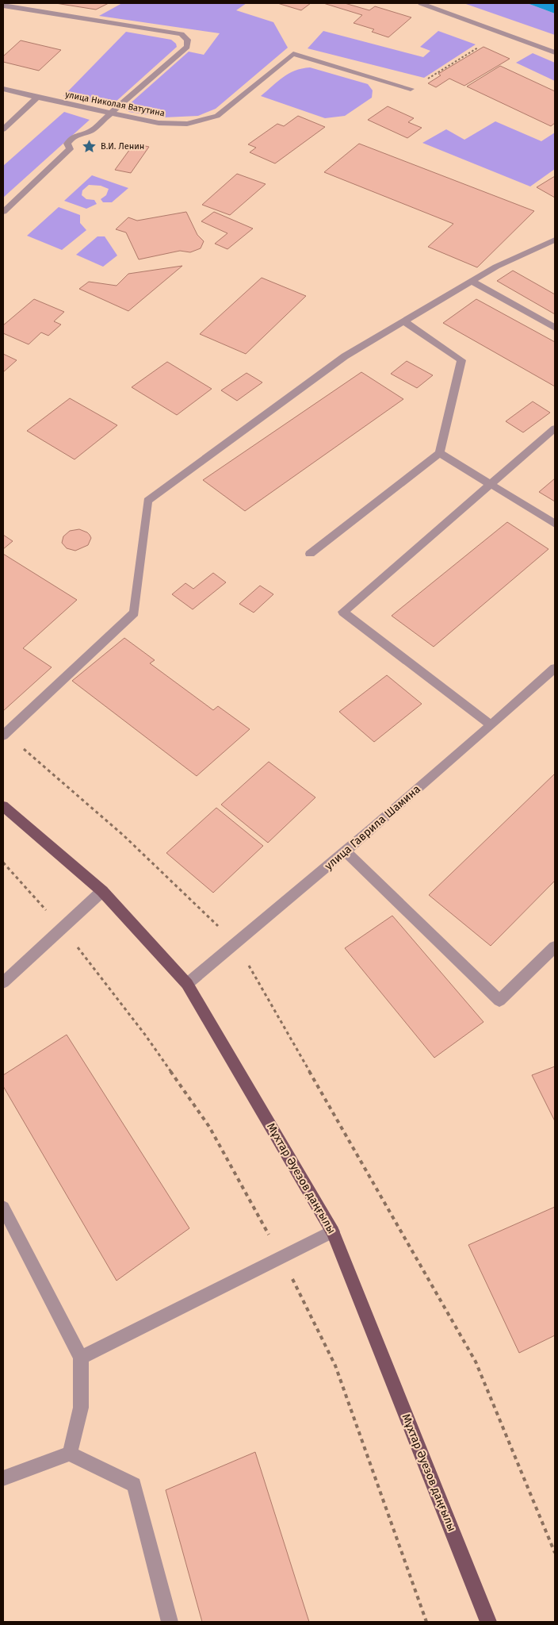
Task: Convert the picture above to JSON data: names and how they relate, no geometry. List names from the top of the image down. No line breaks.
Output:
{"streets":{"main road":["Мұхтар Әуезов даңғылы"],"street":["улица Николая Ватутина","улица Гаврила Шамина"]},"crossings":[["улица Гаврила Шамина","Мұхтар Әуезов даңғылы"]],"places":{"place":["В.И. Ленин"]}}
